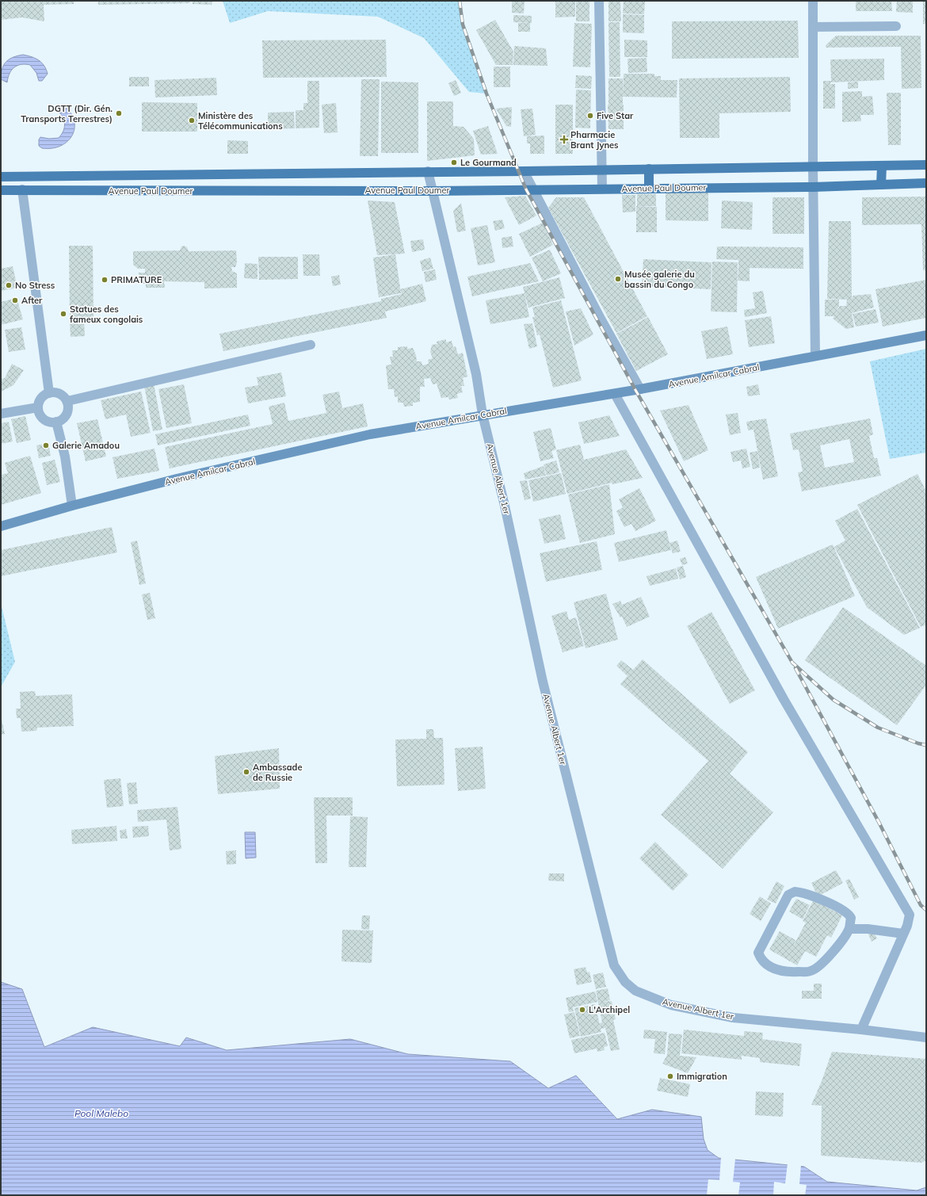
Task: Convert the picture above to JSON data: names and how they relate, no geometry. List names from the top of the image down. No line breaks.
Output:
{"streets":{"main road":["Avenue Paul Doumer","Avenue Amilcar Cabral"],"street":["Avenue Albert 1er"]},"crossings":[["Avenue Paul Doumer","Avenue Albert 1er"],["Avenue Amilcar Cabral","Avenue Albert 1er"]],"water":["Pool Malebo"],"places":{"other":["DGTT (Dir. Gén. Transports Terrestres)","Five Star","Ministère des Télécommunications","Le Gourmand","Musée galerie du bassin du Congo","PRIMATURE","No Stress","After","Statues des fameux congolais","Galerie Amadou","Ambassade de Russie","L'Archipel","Immigration"],"health":["Pharmacie Brant Jynes"]}}
